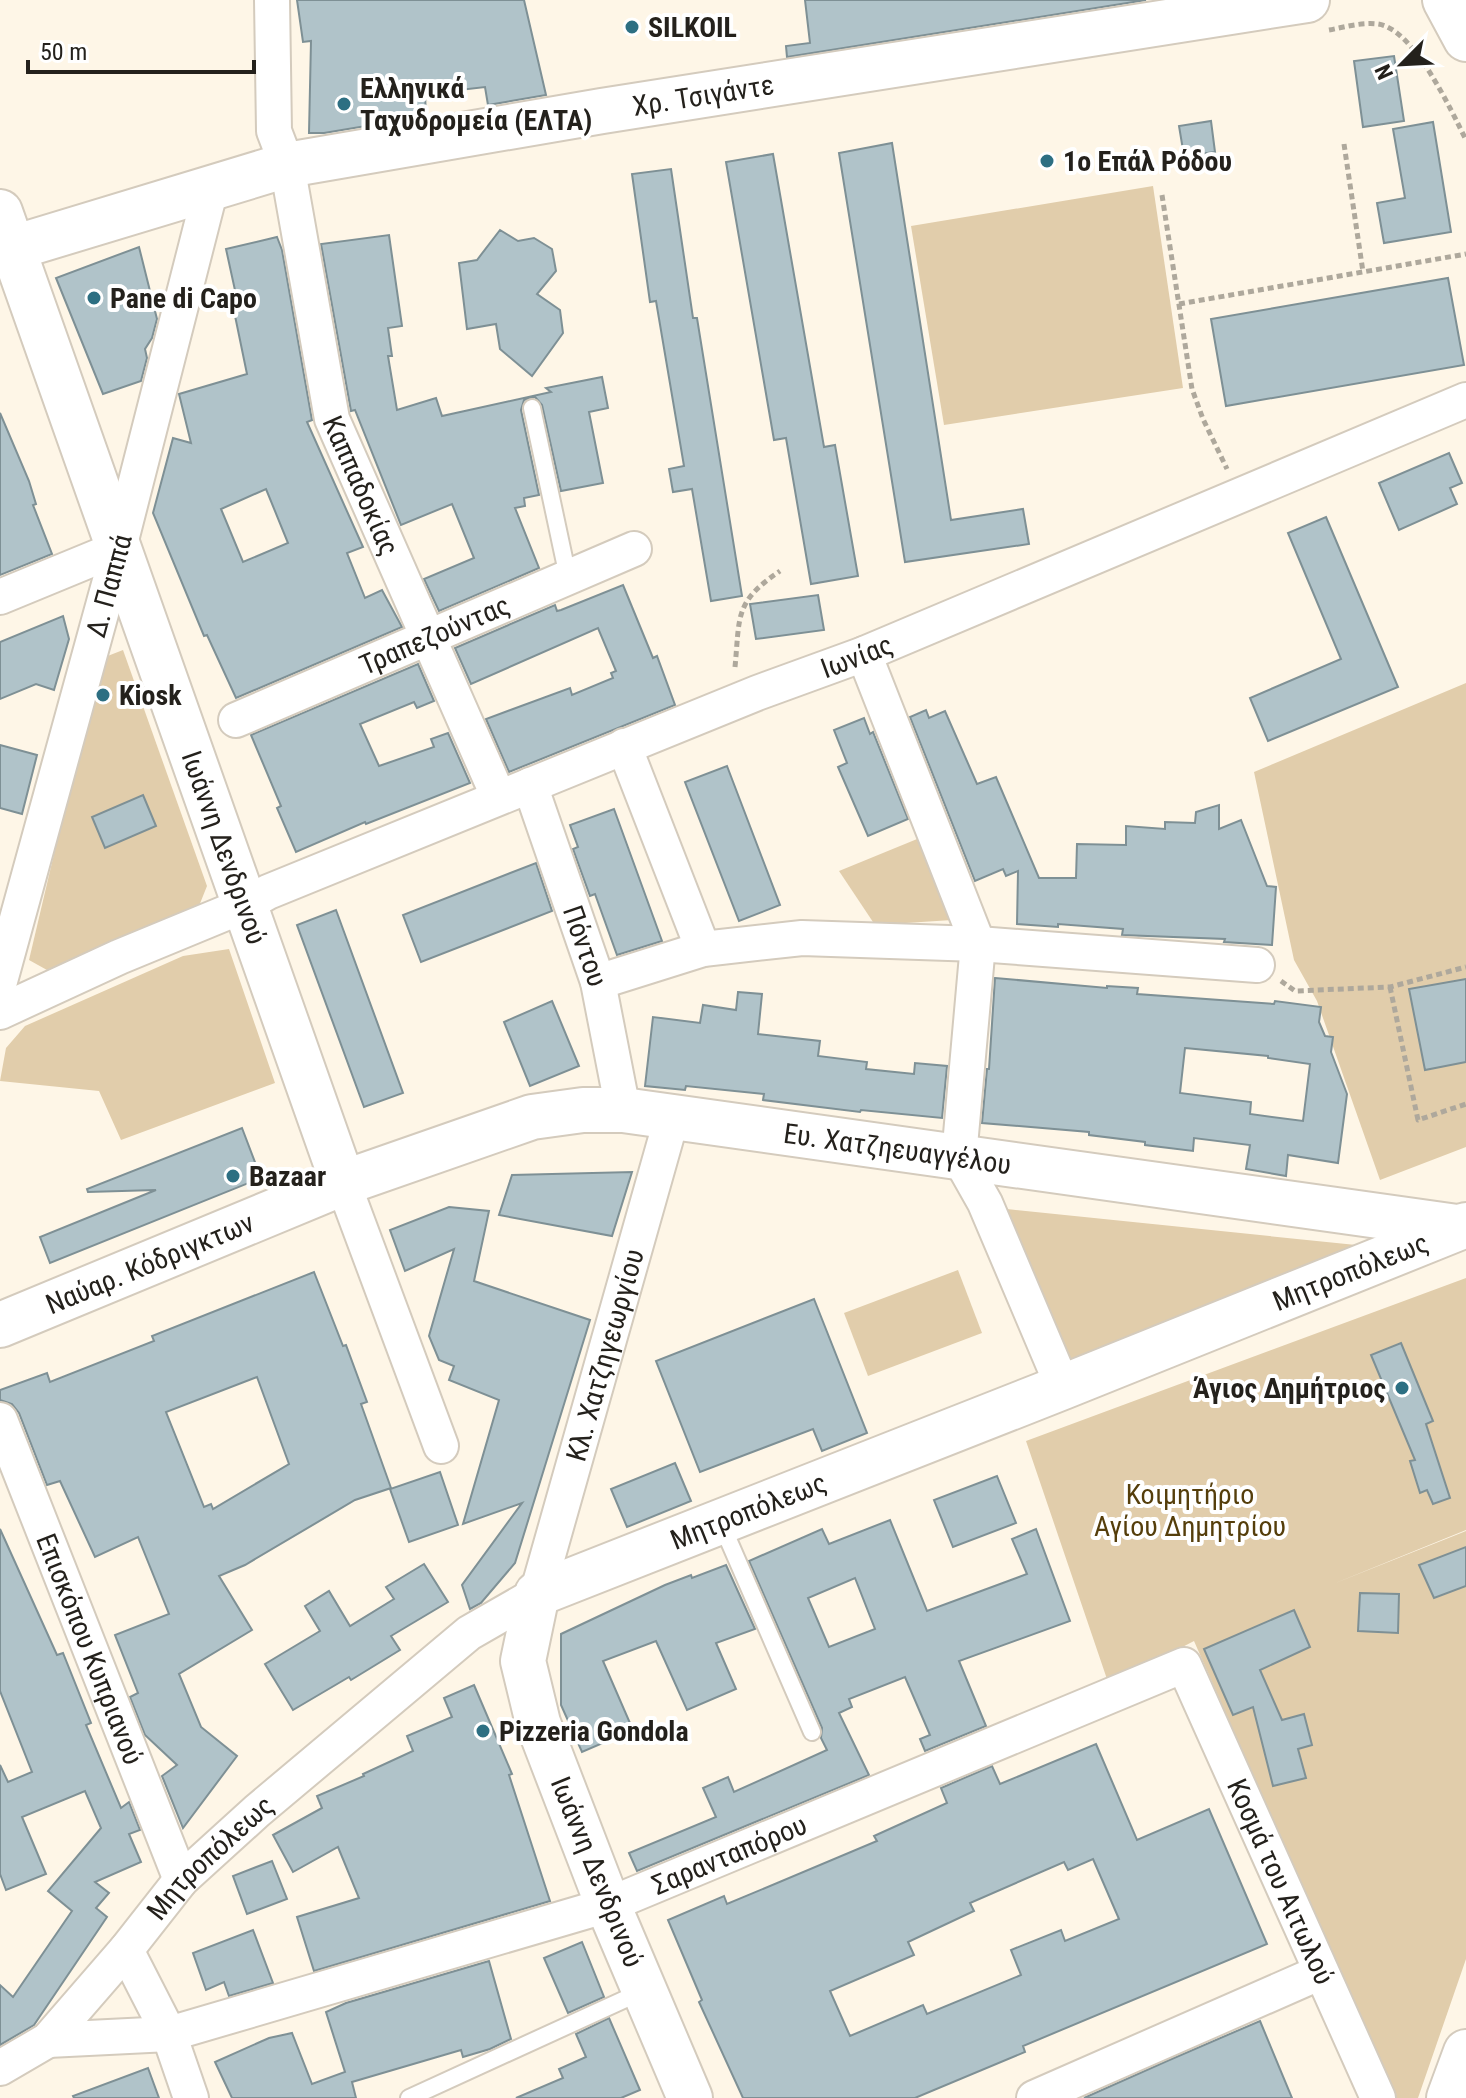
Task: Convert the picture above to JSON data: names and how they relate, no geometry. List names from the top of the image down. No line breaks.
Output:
{"streets":{"street":["Χρ. Τσιγάντε","Καππαδοκίας","Δ. Παππά","Τραπεζούντας","Ιωνίας","Ιωάννη Δενδρινού","Πόντου","Ευ. Χατζηευαγγέλου","Ναύαρ. Κόδριγκτων","Μητροπόλεως","Κλ. Χατζηγεωργίου","Επισκόπου Κυπριανού","Σαρανταπόρου","Κοσμά του Αιτωλού"]},"crossings":[["Χρ. Τσιγάντε","Καππαδοκίας"],["Χρ. Τσιγάντε","Δ. Παππά"],["Χρ. Τσιγάντε","Ιωάννη Δενδρινού"],["Καππαδοκίας","Τραπεζούντας"],["Δ. Παππά","Ιωάννη Δενδρινού"],["Ιωνίας","Ιωάννη Δενδρινού"],["Ιωνίας","Πόντου"],["Ιωάννη Δενδρινού","Ευ. Χατζηευαγγέλου"],["Ιωάννη Δενδρινού","Ναύαρ. Κόδριγκτων"],["Ιωάννη Δενδρινού","Μητροπόλεως"],["Ιωάννη Δενδρινού","Κλ. Χατζηγεωργίου"],["Ιωάννη Δενδρινού","Σαρανταπόρου"],["Πόντου","Ευ. Χατζηευαγγέλου"],["Ευ. Χατζηευαγγέλου","Ναύαρ. Κόδριγκτων"],["Ευ. Χατζηευαγγέλου","Μητροπόλεως"],["Ευ. Χατζηευαγγέλου","Κλ. Χατζηγεωργίου"],["Μητροπόλεως","Κλ. Χατζηγεωργίου"],["Μητροπόλεως","Επισκόπου Κυπριανού"],["Μητροπόλεως","Σαρανταπόρου"],["Σαρανταπόρου","Κοσμά του Αιτωλού"]],"parks":["Κοιμητήριο Αγίου Δημητρίου"],"places":["SILKOIL","Ελληνικά Ταχυδρομεία (ΕΛΤΑ)","1ο Επάλ Ρόδου","Pane di Capo","Kiosk","Bazaar","Άγιος Δημήτριος","Pizzeria Gondola"],"scale_bar":"50 m","north":"bottom left"}
